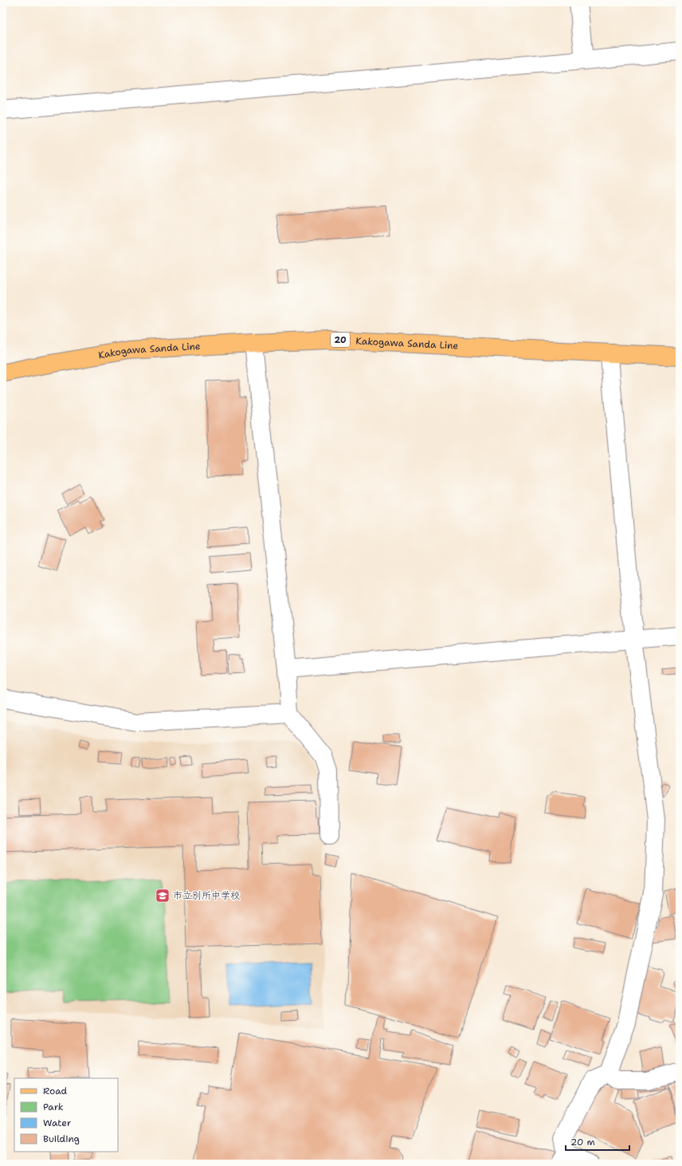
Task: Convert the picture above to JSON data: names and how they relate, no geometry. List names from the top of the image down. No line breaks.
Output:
{"streets":{"main road":["20","Kakogawa Sanda Line"]},"places":{"school or university":["市立別所中学校"]},"legend":["Road","Park","Water","Building"],"scale_bar":"20 m"}
